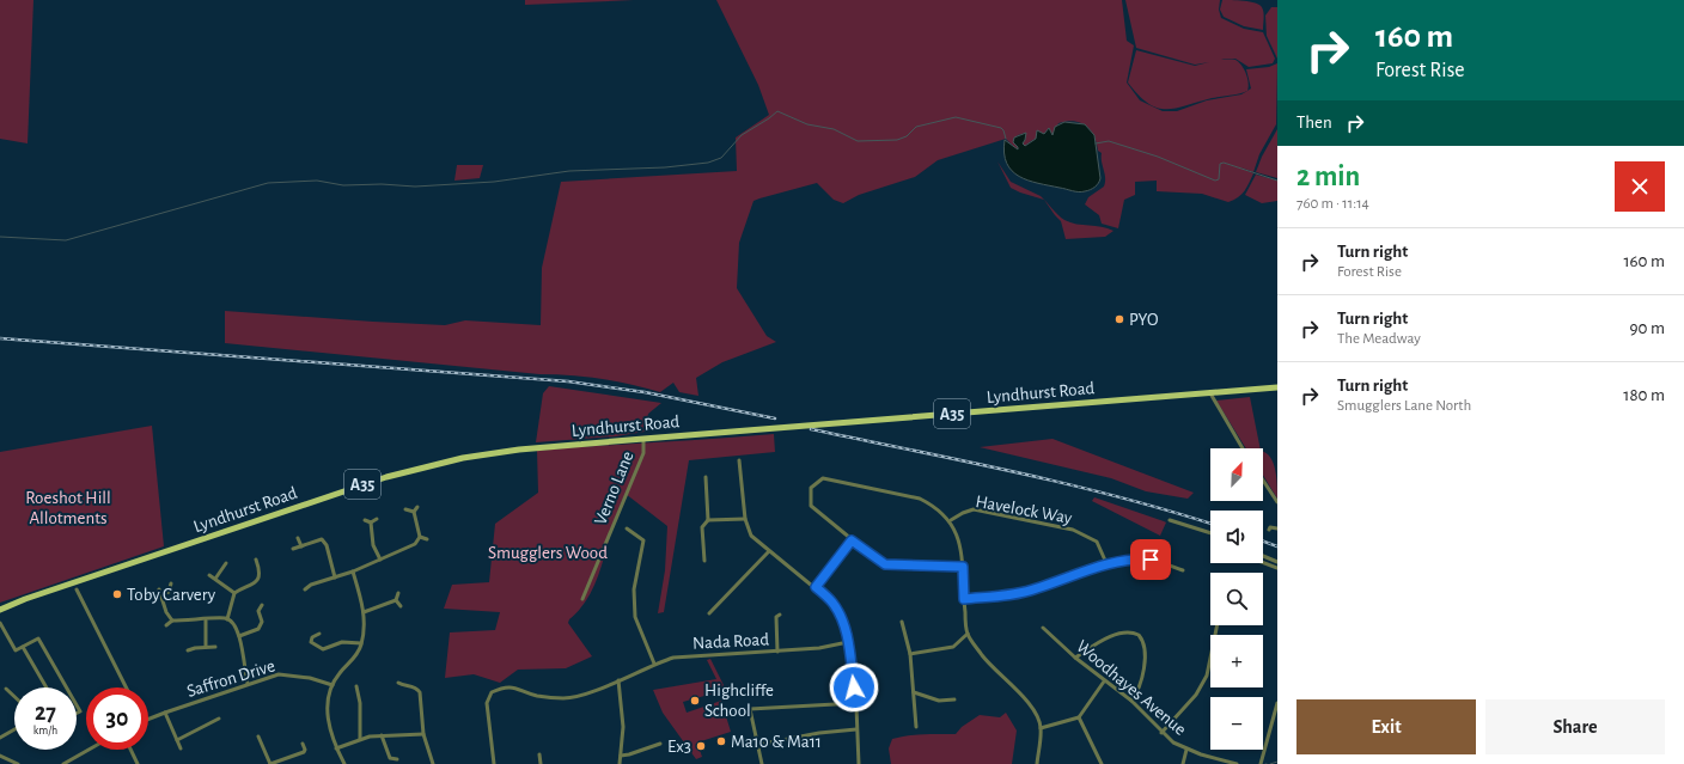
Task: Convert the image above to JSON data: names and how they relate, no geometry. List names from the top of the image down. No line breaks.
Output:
{"streets":{"main road":["Lyndhurst Road","A35"],"street":["Verno Lane","Havelock Way","Nada Road","Saffron Drive","Woodhayes Avenue"]},"crossings":[["Lyndhurst Road","Verno Lane"]],"parks":["Roeshot Hill Allotments","Smugglers Wood"],"places":["PYO","Toby Carvery","Highcliffe School","Ma10 & Ma11","Ex3"],"north":"top right","page":{"turn":["160 m","Forest Rise"],"then":"Then","heading":["2 min","760 m · 11:14"],"list":[{"name":"Turn right","note":"Forest Rise","value":"160 m"},{"name":"Turn right","note":"The Meadway","value":"90 m"},{"name":"Turn right","note":"Smugglers Lane North","value":"180 m"}],"map_buttons":["+","−"],"speed":"27 km/h","limit":"30","buttons":["Exit","Share"]}}
